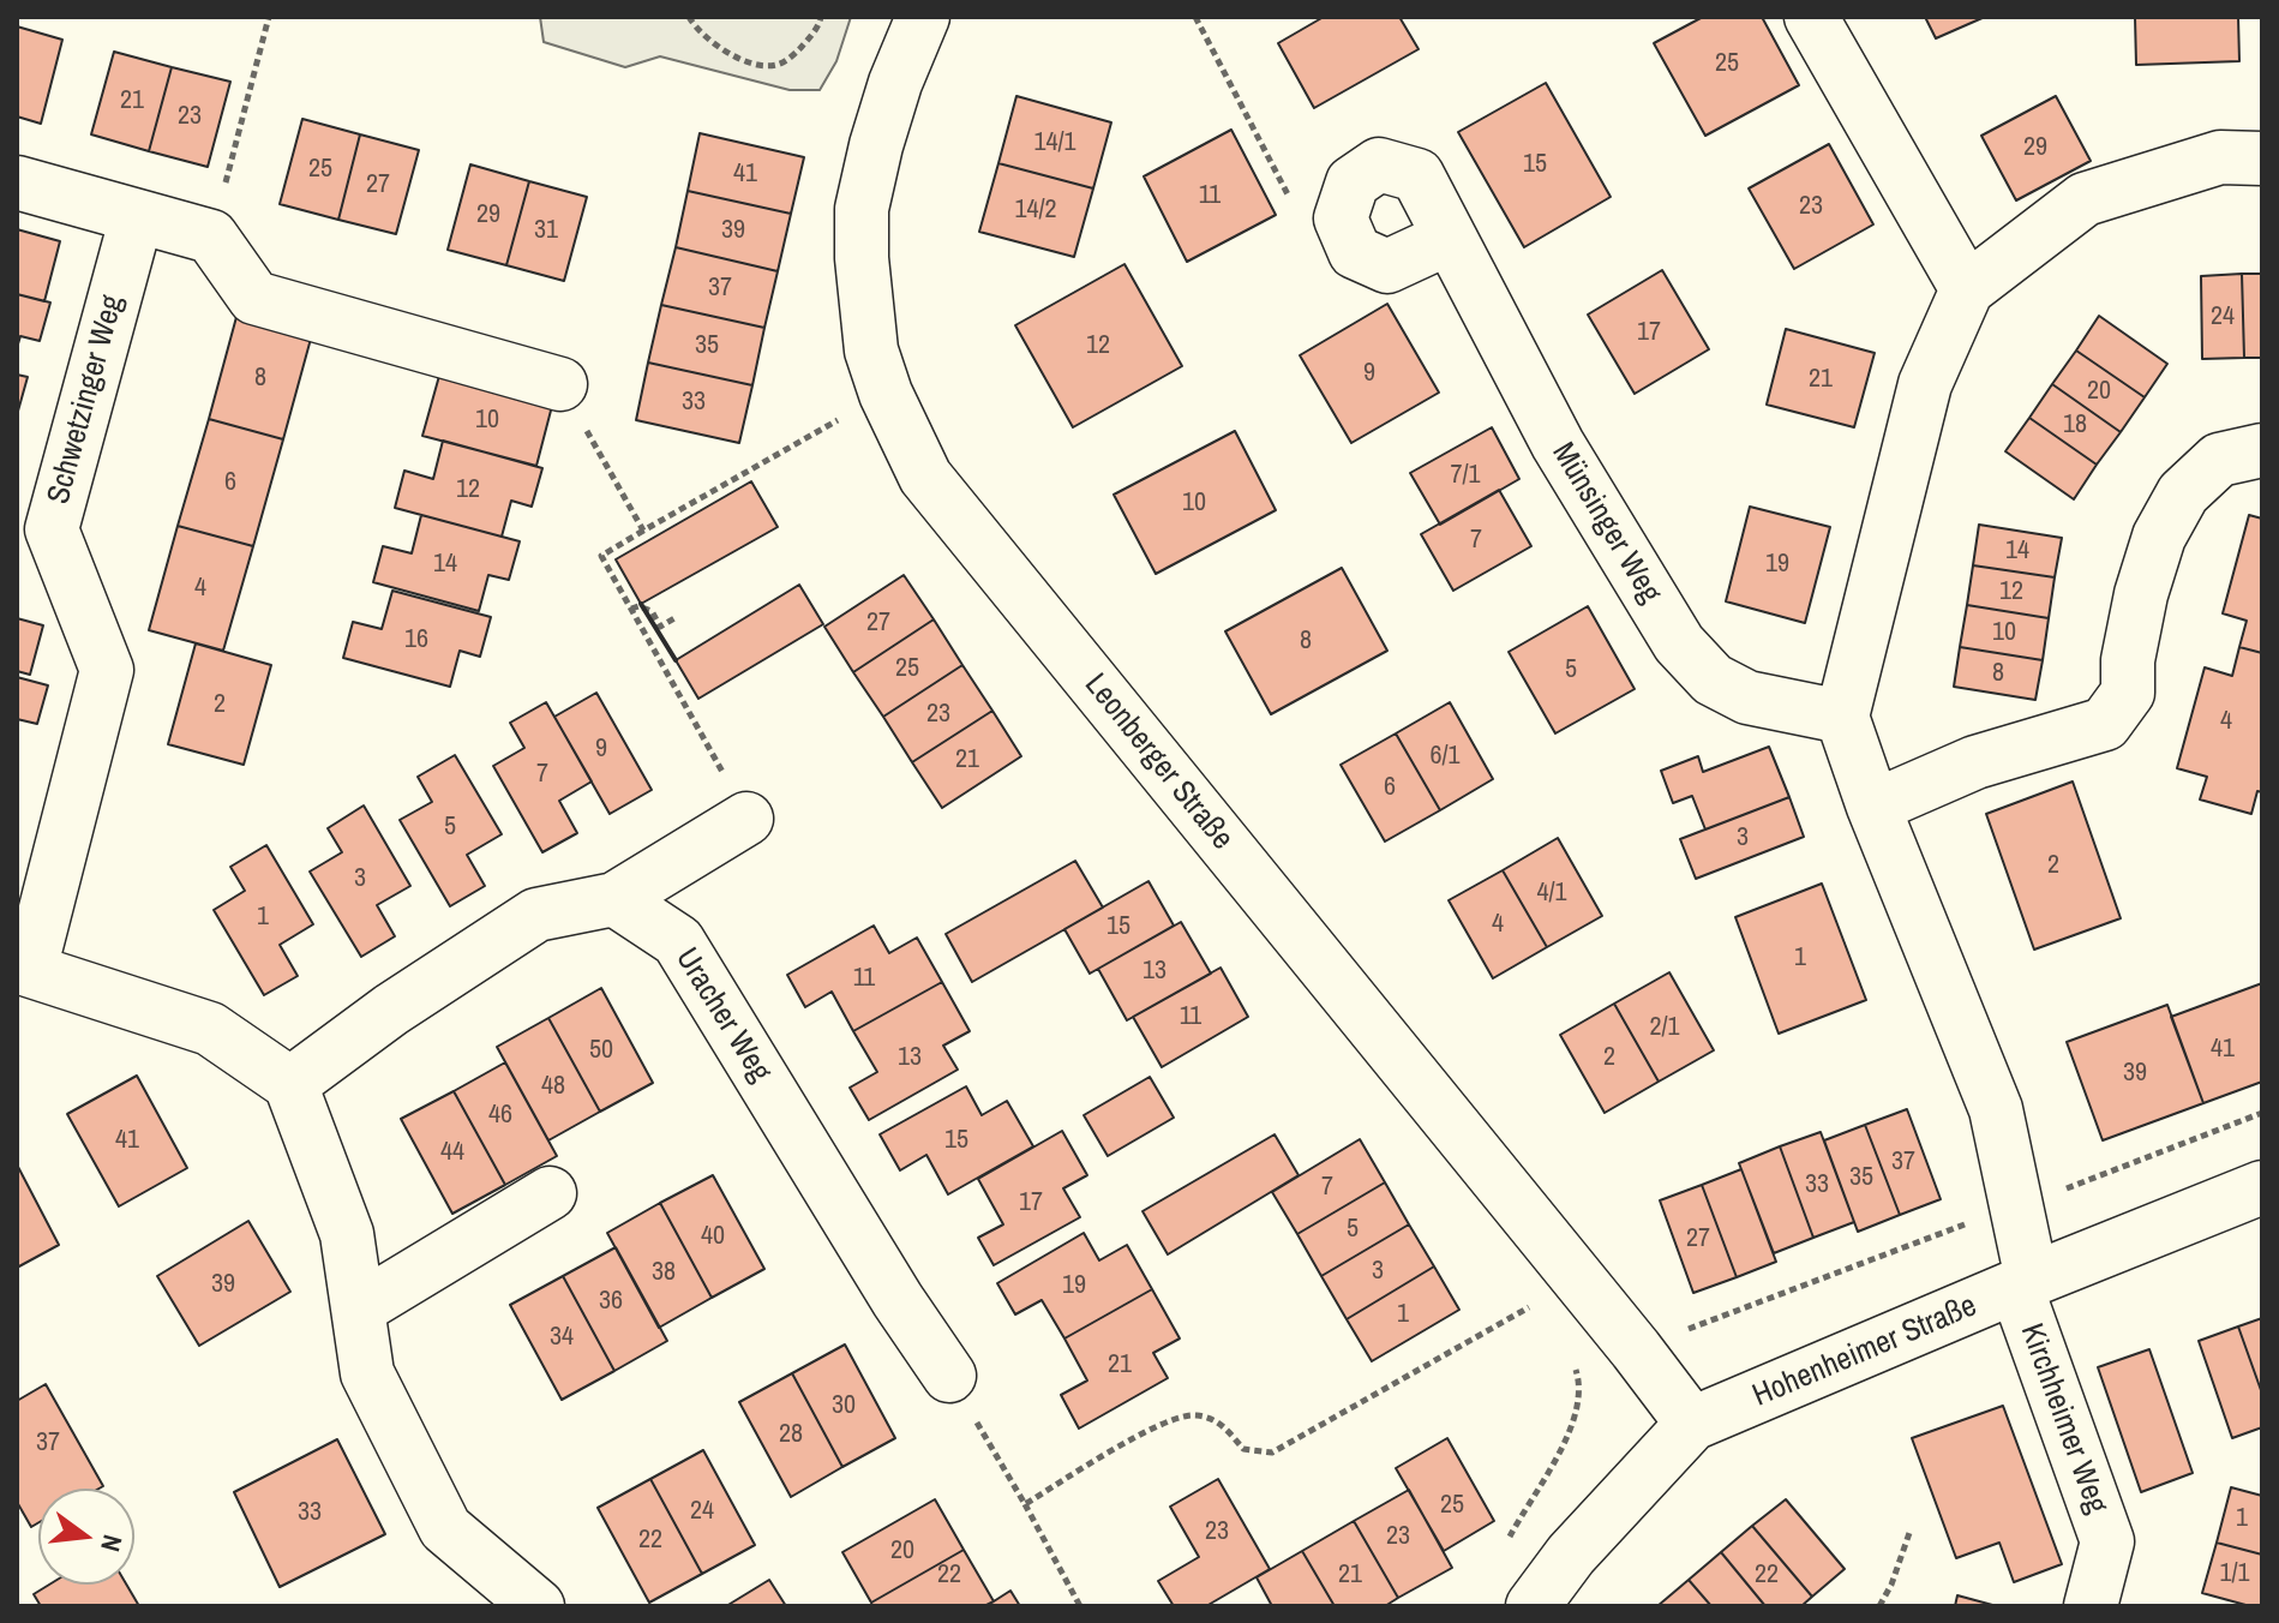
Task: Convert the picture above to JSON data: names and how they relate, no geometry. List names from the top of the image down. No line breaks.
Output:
{"streets":{"street":["Schwetzinger Weg","Münsinger Weg","Leonberger Straße","Uracher Weg","Hohenheimer Straße","Kirchheimer Weg"]},"crossings":[["Leonberger Straße","Hohenheimer Straße"],["Hohenheimer Straße","Kirchheimer Weg"]],"house_numbers":["25","21","23","14/1","29","15","25","41","27","11","23","14/2","29","31","39","37","24","17","35","12","9","8","21","20","33","10","18","7/1","6","12","10","7","14","14","19","4","12","27","10","16","8","25","5","8","2","23","4","9","6/1","21","7","6","5","3","2","3","4/1","1","4","15","1","13","11","11","2/1","41","50","13","2","39","48","46","41","15","44","37","35","33","7","17","5","40","27","3","38","39","19","36","1","34","21","30","28","37","25","24","33","1","23","23","22","20","1/1","22","21","22"],"north":"right"}
